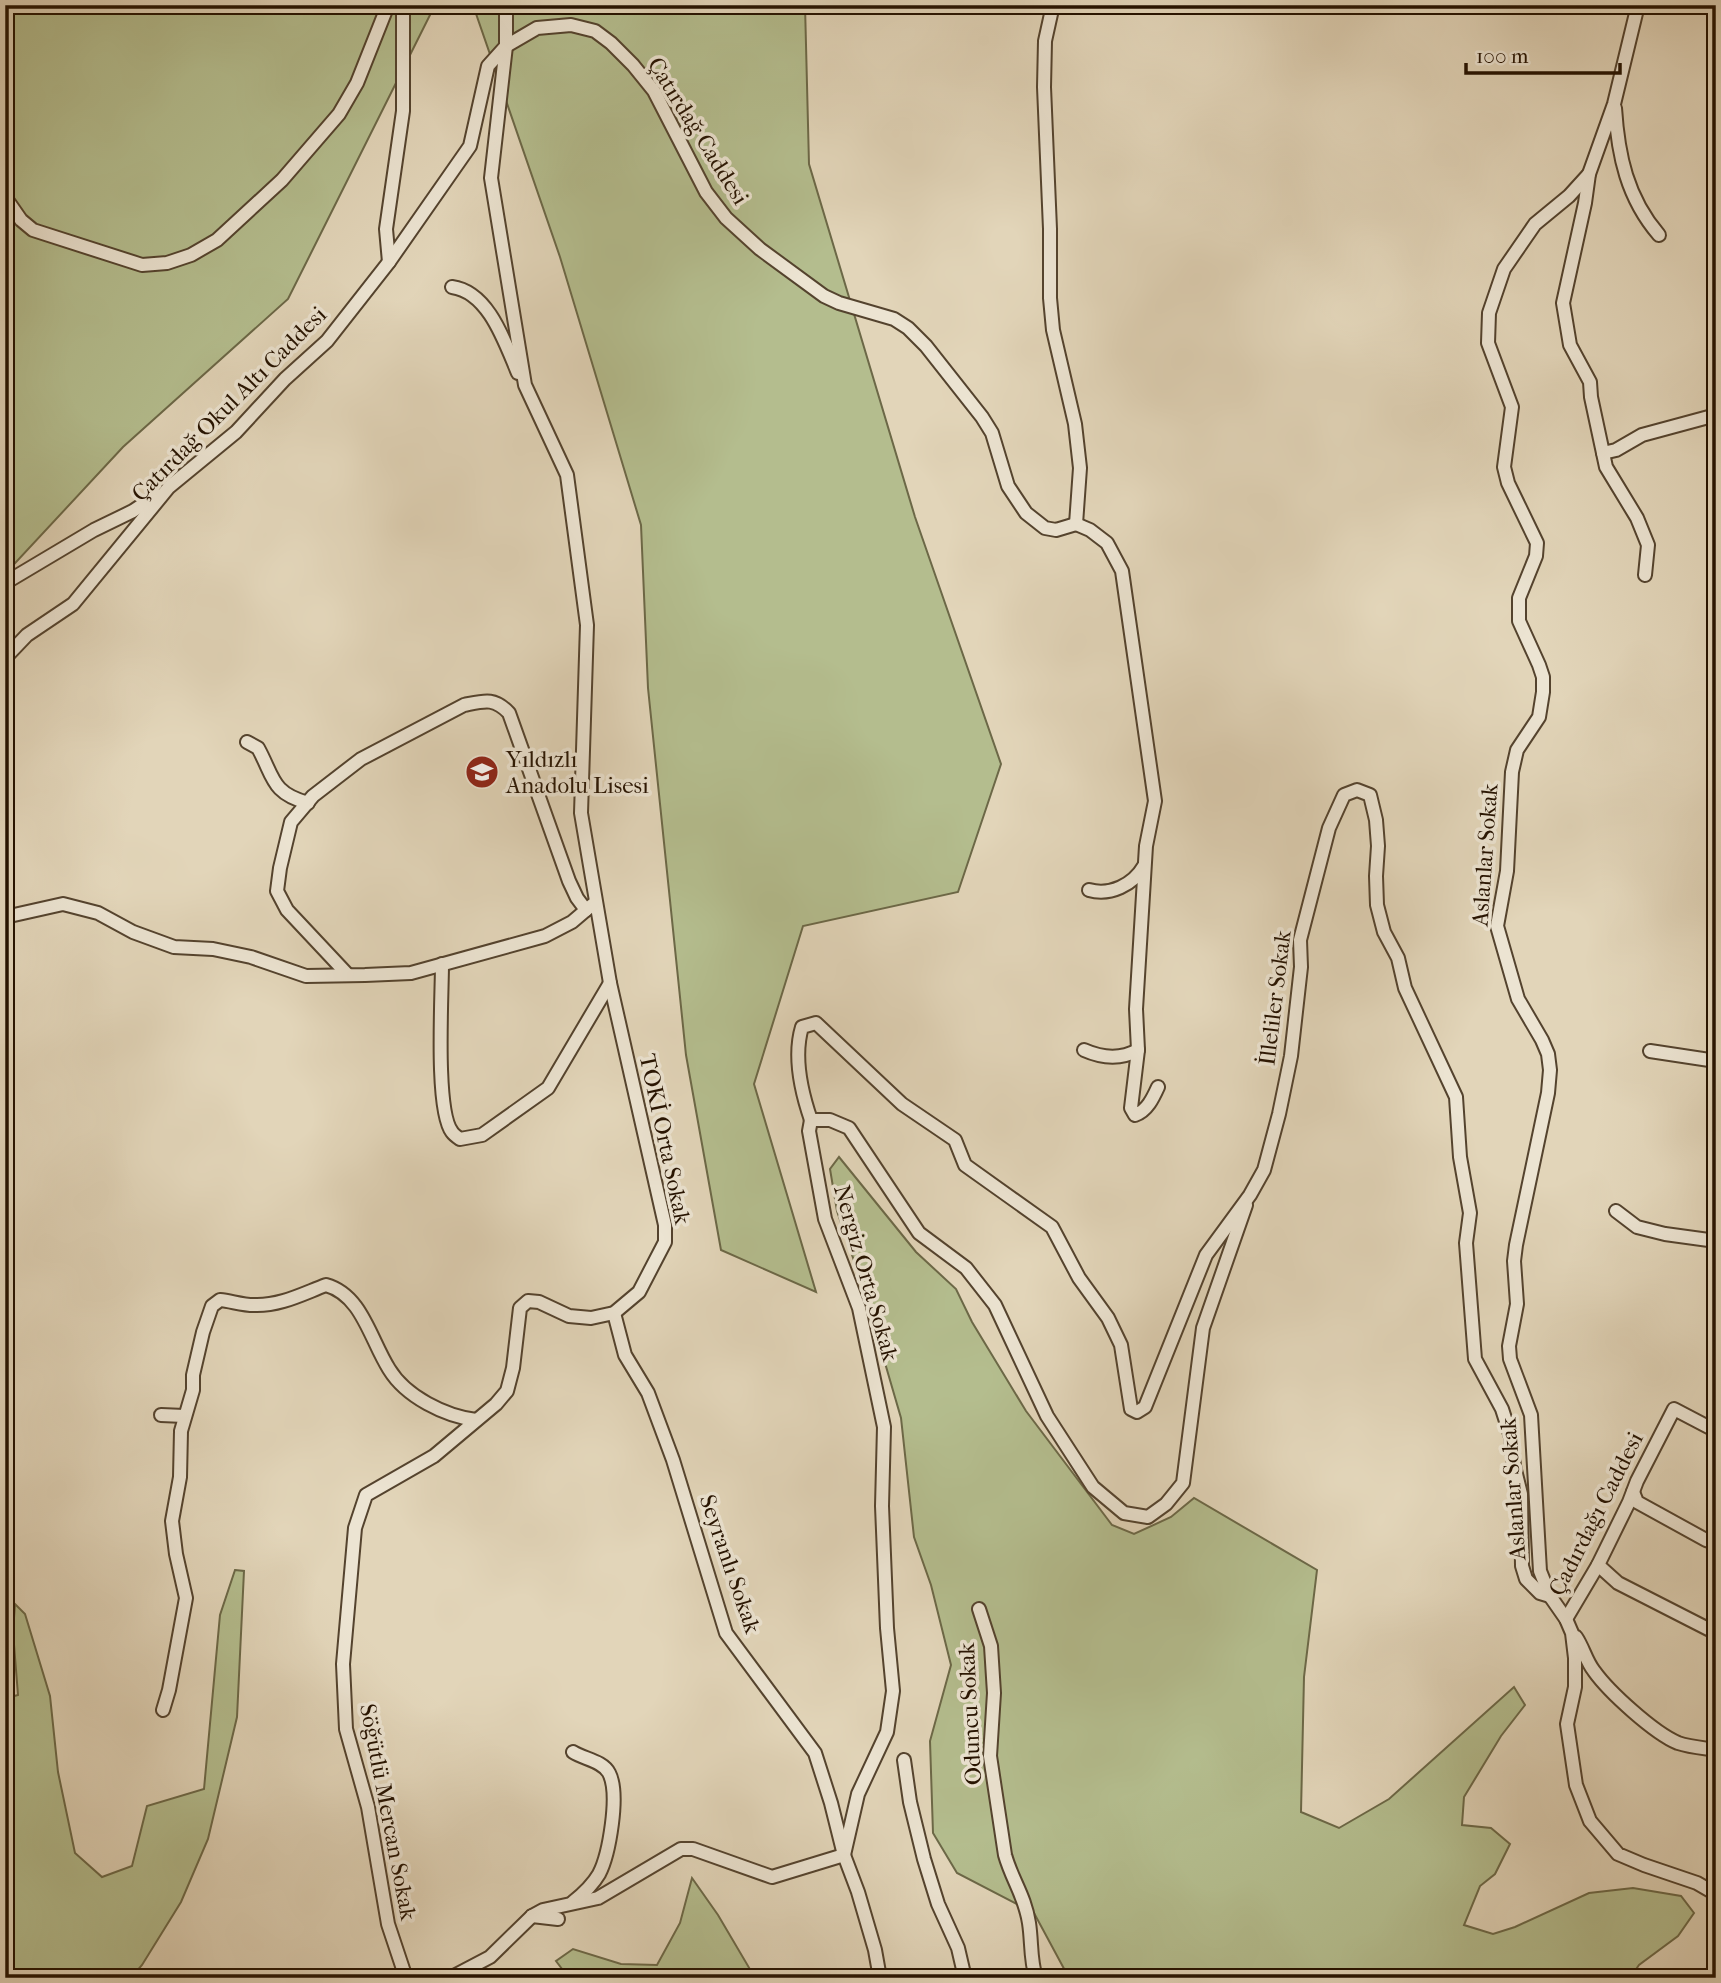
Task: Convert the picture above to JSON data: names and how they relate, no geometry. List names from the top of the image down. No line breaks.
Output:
{"streets":{"street":["Çatırdağ Caddesi","Çatırdağ Okul Altı Caddesi","Aslanlar Sokak","İlleliler Sokak","TOKİ Orta Sokak","Nergiz Orta Sokak","Çadırdağı Caddesi","Seyranlı Sokak","Oduncu Sokak","Söğütlü Mercan Sokak"]},"crossings":[["Çatırdağ Caddesi","Çatırdağ Okul Altı Caddesi"],["Aslanlar Sokak","İlleliler Sokak"],["Aslanlar Sokak","Çadırdağı Caddesi"],["İlleliler Sokak","Nergiz Orta Sokak"],["TOKİ Orta Sokak","Seyranlı Sokak"],["Nergiz Orta Sokak","Seyranlı Sokak"]],"places":{"school or university":["Yıldızlı Anadolu Lisesi"]},"scale_bar":"100 m"}
